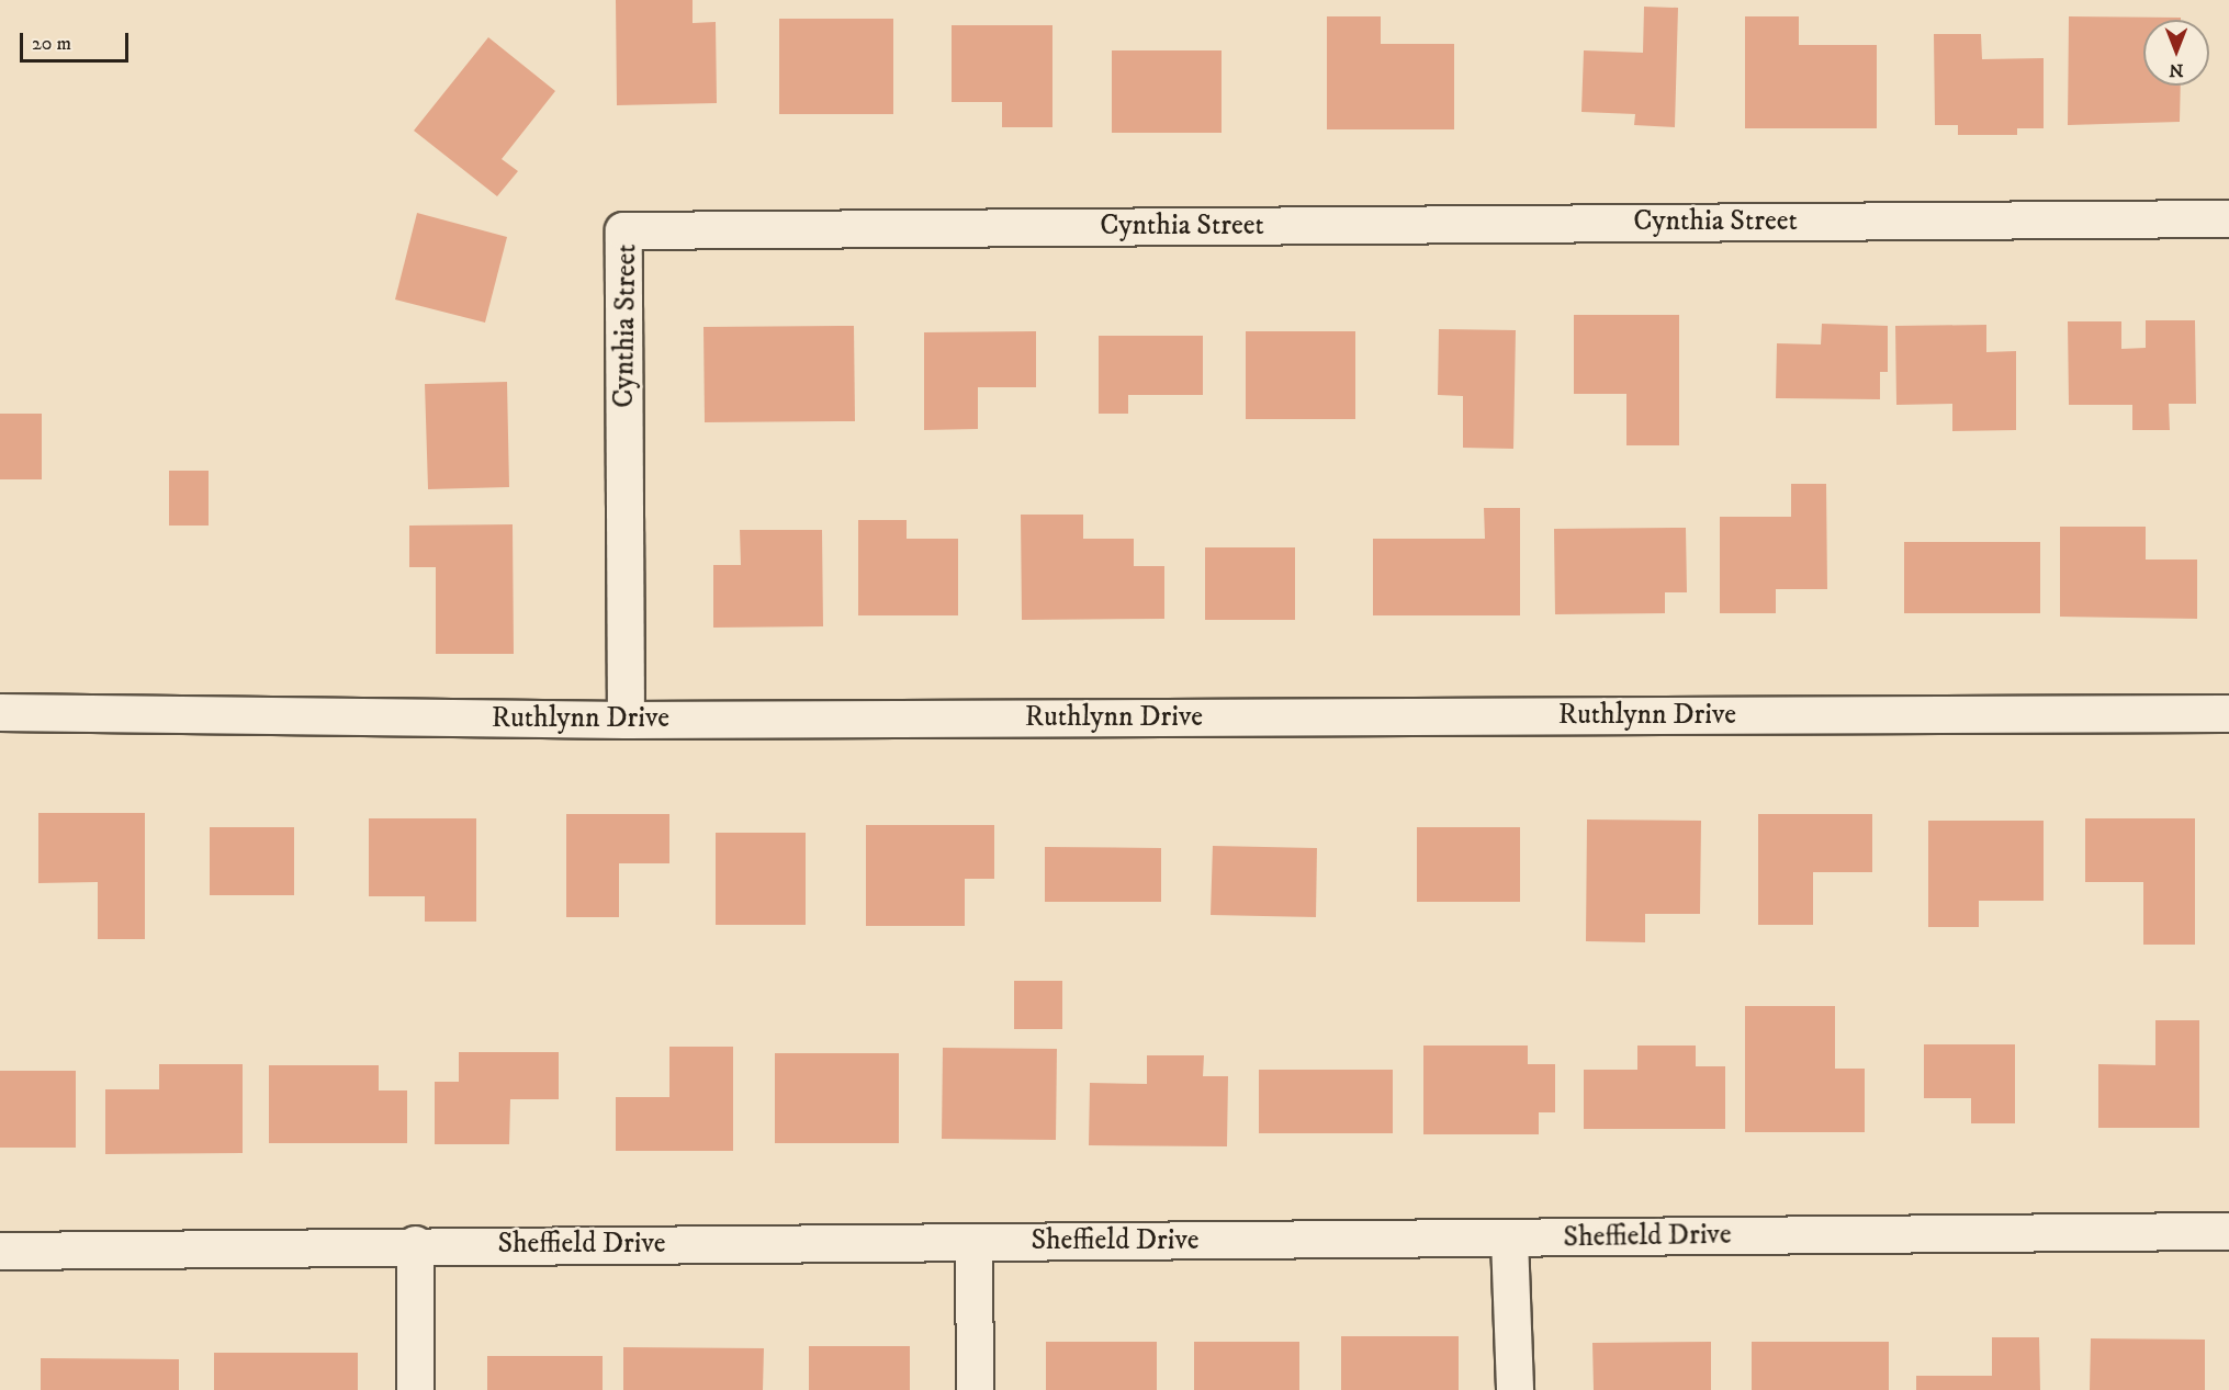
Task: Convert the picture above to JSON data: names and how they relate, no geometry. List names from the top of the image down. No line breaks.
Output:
{"streets":{"street":["Cynthia Street","Ruthlynn Drive","Sheffield Drive"]},"crossings":[["Cynthia Street","Ruthlynn Drive"]],"scale_bar":"20 m","north":"bottom"}
